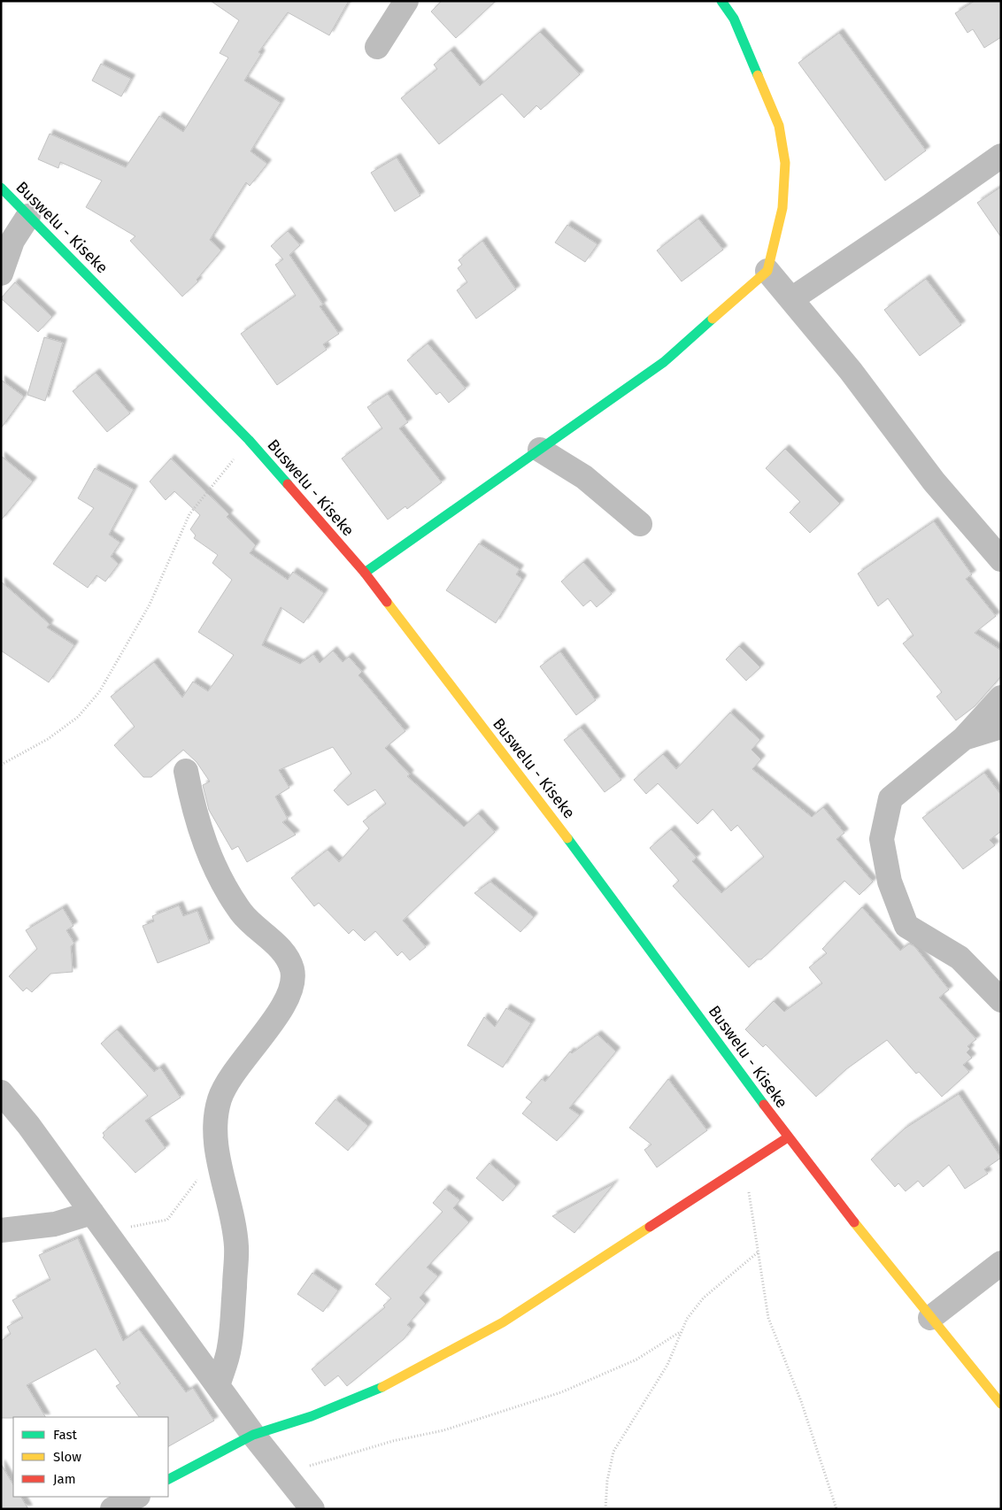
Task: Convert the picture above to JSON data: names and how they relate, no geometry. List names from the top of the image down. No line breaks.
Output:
{"streets":{"main road":["Buswelu - Kiseke"]},"legend":["Fast","Slow","Jam"]}
